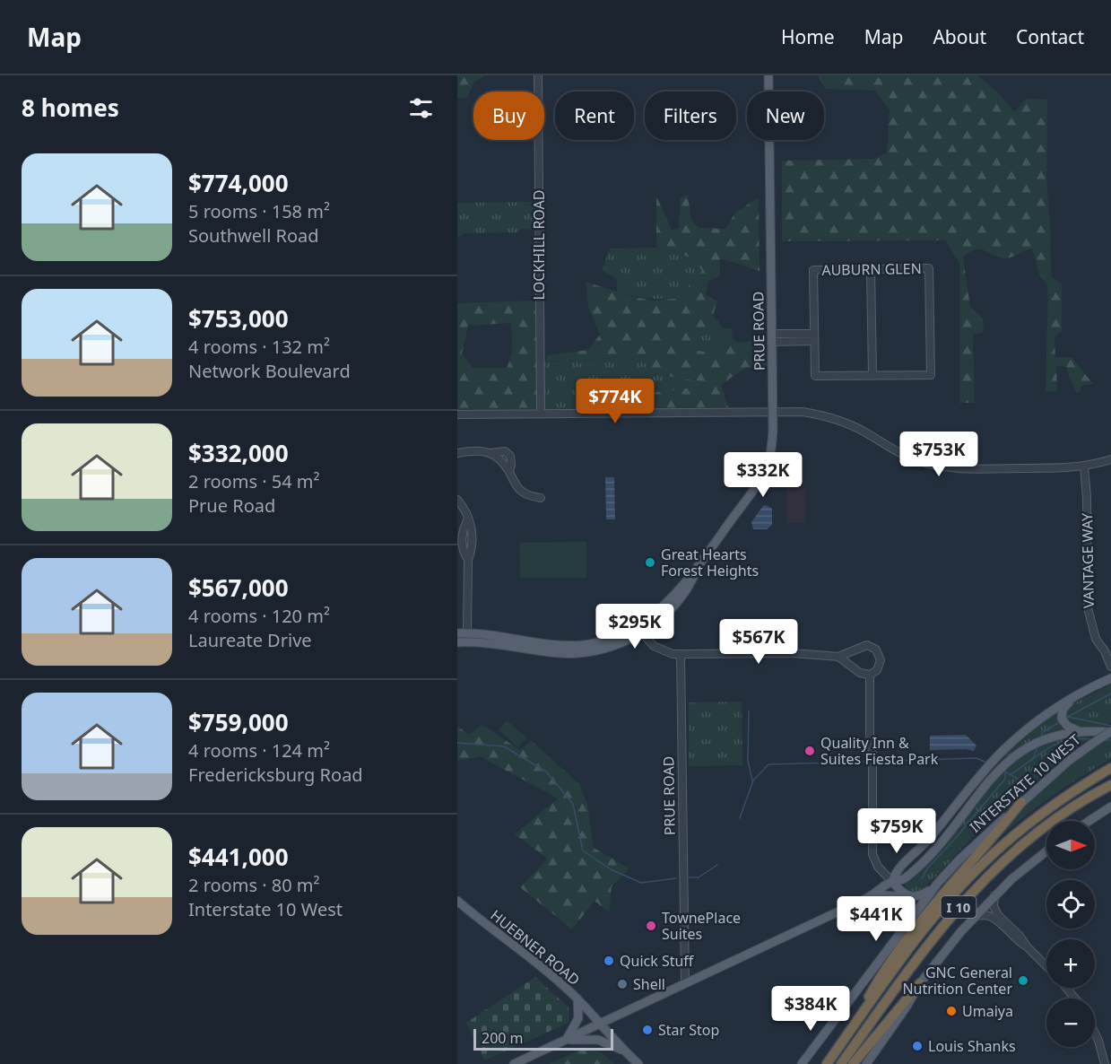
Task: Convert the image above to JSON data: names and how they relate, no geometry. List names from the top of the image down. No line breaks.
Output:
{"streets":{"highway":["I 10"],"main road":["PRUE ROAD","INTERSTATE 10 WEST","HUEBNER ROAD"],"street":["LOCKHILL ROAD","AUBURN GLEN","VANTAGE WAY"]},"places":["Great Hearts Forest Heights","Quality Inn & Suites Fiesta Park","TownePlace Suites","Quick Stuff","GNC General Nutrition Center","Shell","Umaiya","Star Stop","Louis Shanks"],"scale_bar":"200 m","north":"right","page":{"header":"Map","nav":["Home","Map","About","Contact"],"heading":"8 homes","chip":["Buy","Rent","Filters","New"],"list":[{"name":"$774,000","note":"5 rooms · 158 m² · Southwell Road"},{"name":"$753,000","note":"4 rooms · 132 m² · Network Boulevard"},{"name":"$332,000","note":"2 rooms · 54 m² · Prue Road"},{"name":"$567,000","note":"4 rooms · 120 m² · Laureate Drive"},{"name":"$759,000","note":"4 rooms · 124 m² · Fredericksburg Road"},{"name":"$441,000","note":"2 rooms · 80 m² · Interstate 10 West"}],"price":["$774K","$753K","$332K","$295K","$567K","$759K","$441K","$384K"],"map_buttons":["+","−"],"scale":"200 m"}}
